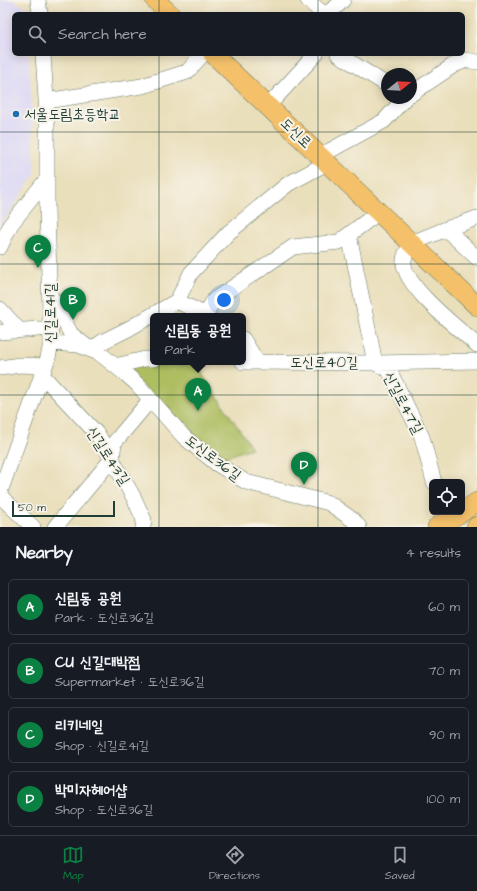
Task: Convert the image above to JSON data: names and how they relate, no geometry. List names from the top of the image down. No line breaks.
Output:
{"streets":{"main road":["도신로"],"street":["신길로41길","도신로40길","신길로47길","신길로43길","도신로36길"]},"crossings":[["신길로41길","신길로43길"],["신길로41길","도신로36길"],["도신로40길","신길로47길"]],"places":["서울도림초등학교"],"scale_bar":"50 m","north":"right","page":{"search":"Search here","pins":["C","B","A","D"],"popup":["신림동 공원","Park"],"scale":"50 m","heading":["Nearby","4 results"],"list":[{"mark":"A","name":"신림동 공원","note":"Park · 도신로36길","value":"60 m"},{"mark":"B","name":"CU 신길대박점","note":"Supermarket · 도신로36길","value":"70 m"},{"mark":"C","name":"리키네일","note":"Shop · 신길로41길","value":"90 m"},{"mark":"D","name":"박미자헤어샵","note":"Shop · 도신로36길","value":"100 m"}],"nav":["Map","Directions","Saved"]}}
